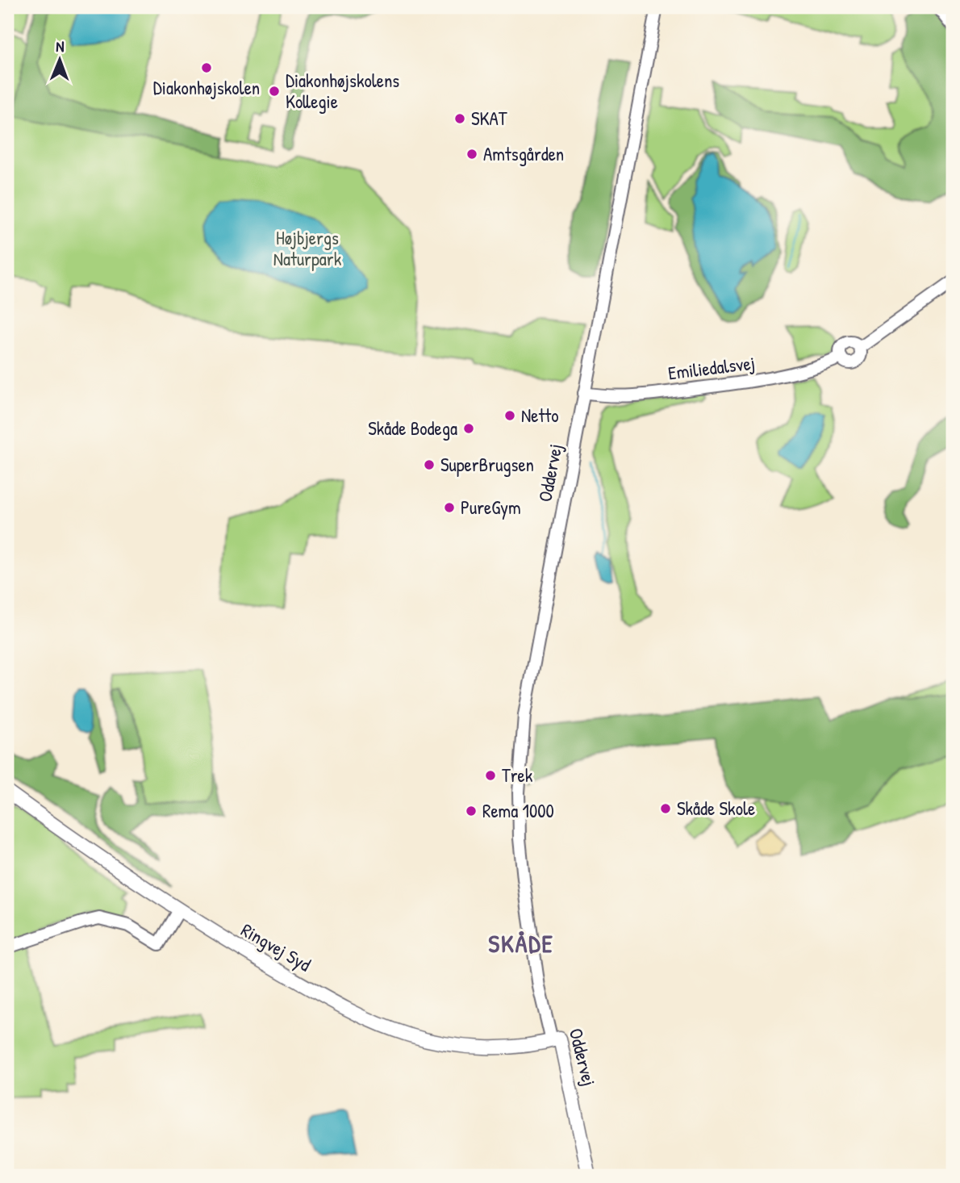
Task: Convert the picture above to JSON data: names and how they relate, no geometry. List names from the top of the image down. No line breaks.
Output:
{"streets":{"main road":["Oddervej","Ringvej Syd"],"street":["Emiliedalsvej"]},"crossings":[["Emiliedalsvej","Oddervej"],["Oddervej","Ringvej Syd"]],"districts":["SKÅDE"],"parks":["Højbjergs Naturpark"],"places":["Diakonhøjskolen","Diakonhøjskolens Kollegie","SKAT","Amtsgården","Netto","Skåde Bodega","SuperBrugsen","PureGym","Trek","Skåde Skole","Rema 1000"],"north":"top"}
